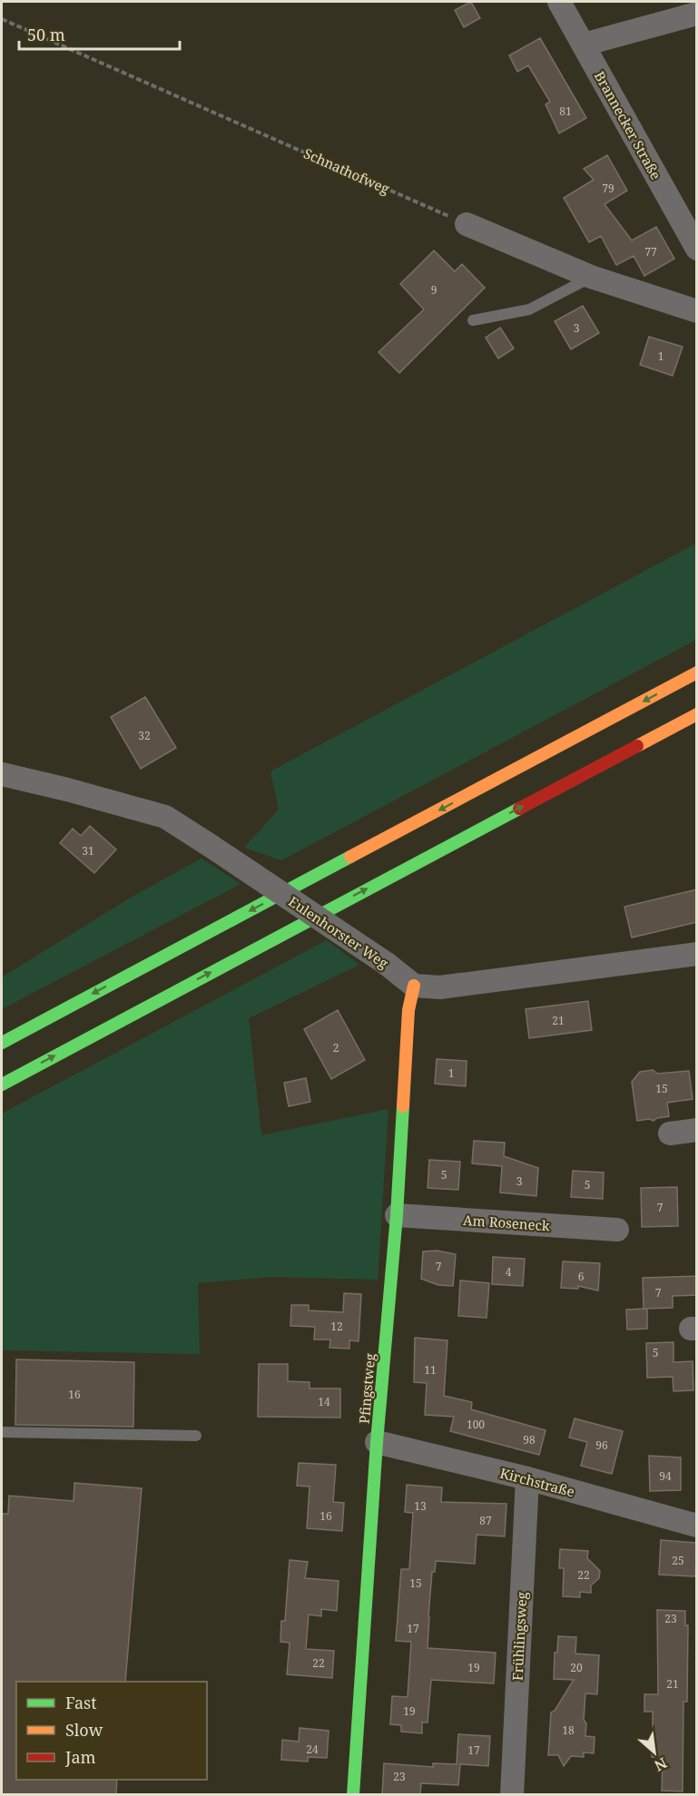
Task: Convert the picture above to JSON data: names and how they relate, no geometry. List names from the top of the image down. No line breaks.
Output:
{"streets":{"main road":["Pfingstweg"],"street":["Brannecker Straße","Eulenhorster Weg","Am Roseneck","Kirchstraße","Frühlingsweg"],"path":["Schnathofweg"]},"crossings":[["Eulenhorster Weg","Pfingstweg"],["Am Roseneck","Pfingstweg"],["Pfingstweg","Kirchstraße"],["Kirchstraße","Frühlingsweg"]],"house_numbers":["81","79","77","9","3","1","32","31","21","2","1","15","5","3","5","7","7","4","6","7","12","5","11","16","14","100","98","96","94","13","16","87","25","22","15","23","17","22","19","20","21","19","18","24","17","23"],"legend":["Fast","Slow","Jam"],"scale_bar":"50 m","north":"bottom right"}
